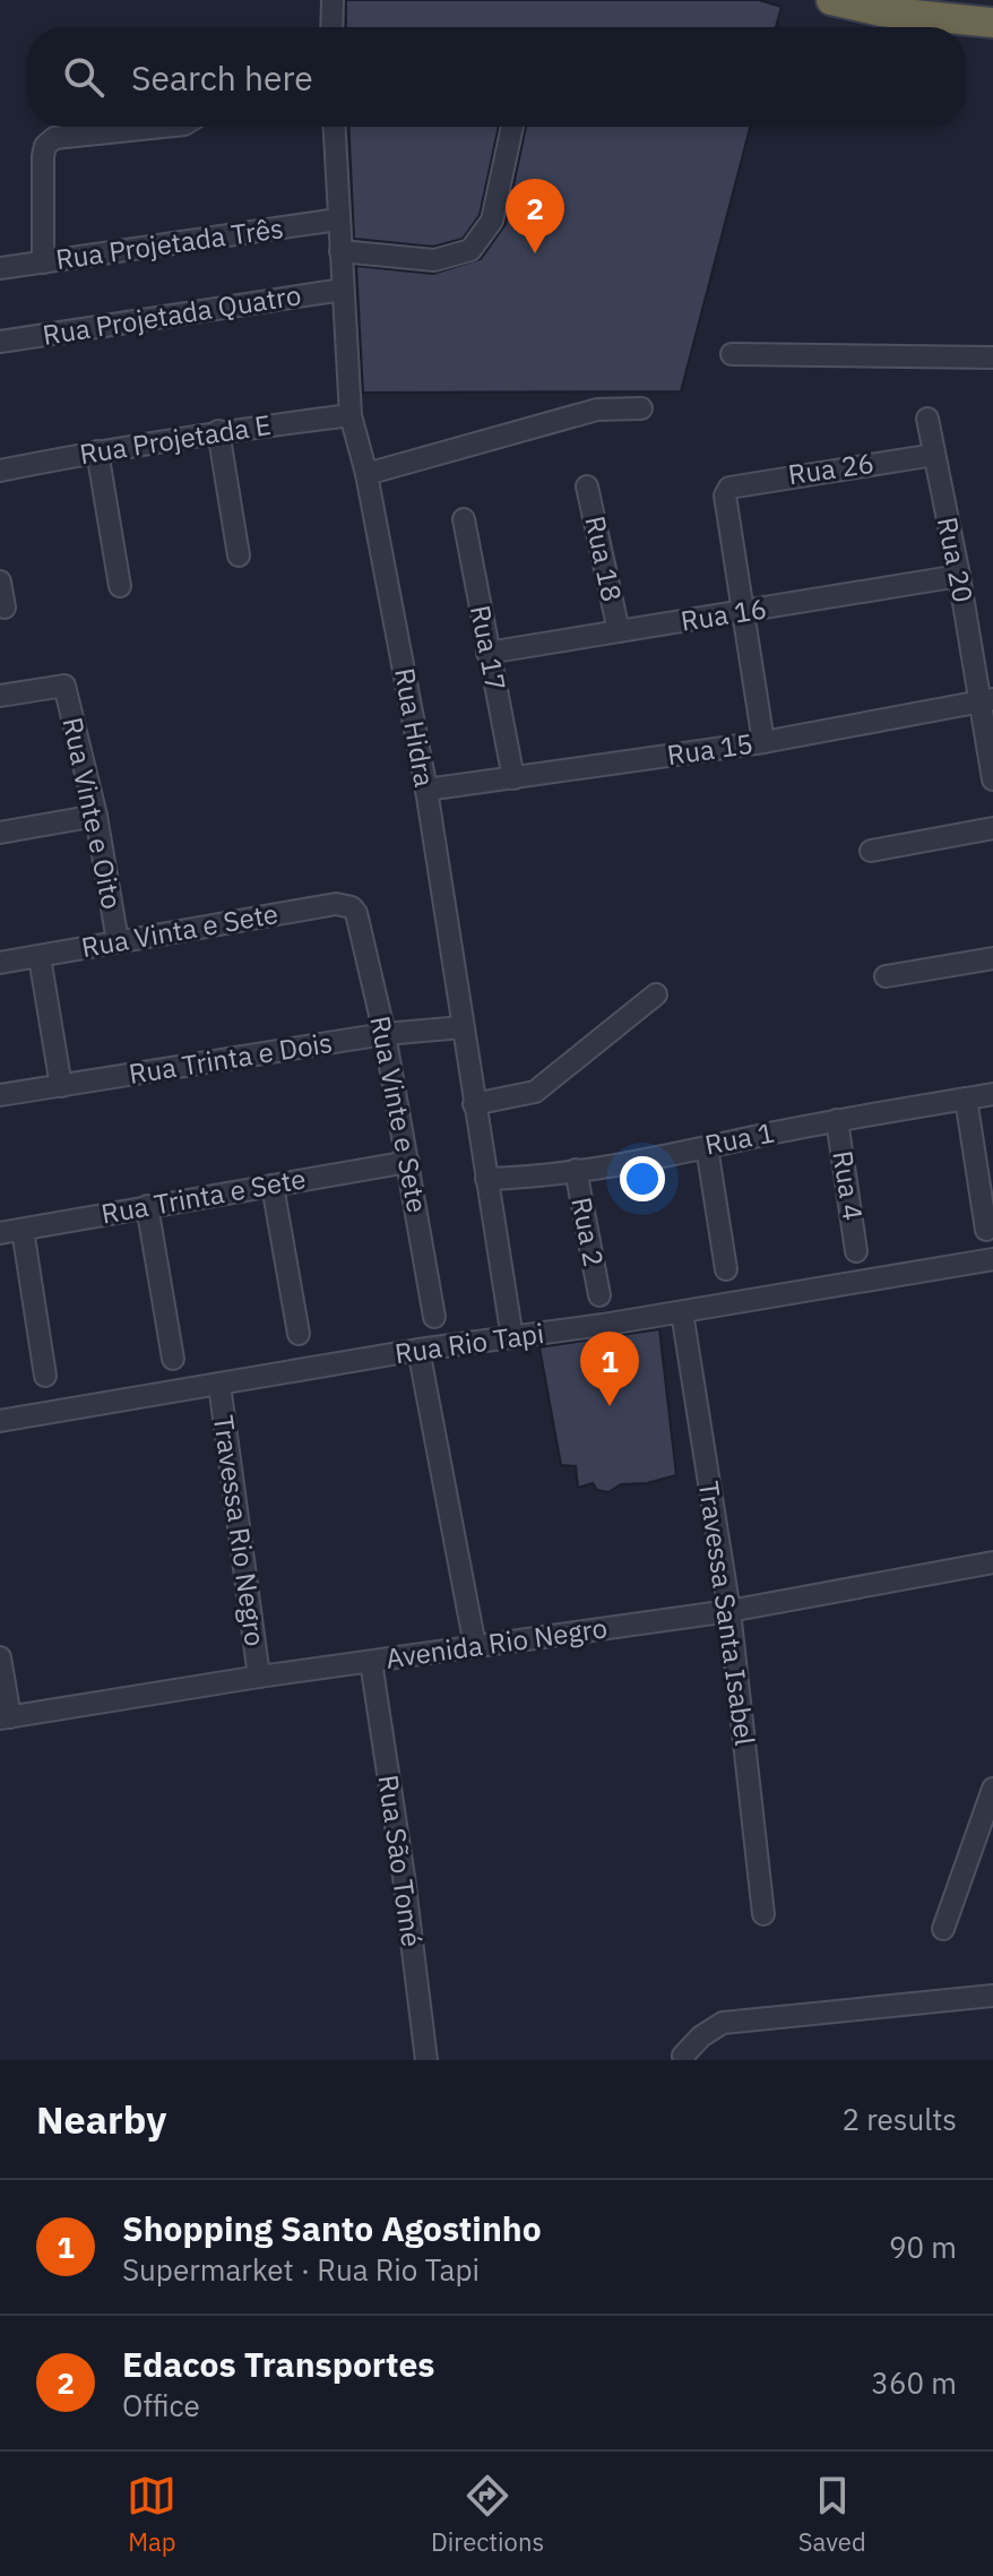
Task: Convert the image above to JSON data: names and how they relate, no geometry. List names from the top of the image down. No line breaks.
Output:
{"streets":{"street":["Rua Projetada Três","Rua Projetada Quatro","Rua Projetada E","Rua 26","Rua 18","Rua 20","Rua 16","Rua 17","Rua Hidra","Rua 15","Rua Vinte e Oito","Rua Vinta e Sete","Rua Trinta e Dois","Rua Vinte e Sete","Rua 1","Rua 4","Rua Trinta e Sete","Rua 2","Rua Rio Tapi","Travessa Rio Negro","Travessa Santa Isabel","Avenida Rio Negro","Rua São Tomé"]},"crossings":[["Rua Projetada Três","Rua Hidra"],["Rua Projetada Quatro","Rua Hidra"],["Rua Projetada E","Rua Hidra"],["Rua 26","Rua 20"],["Rua 26","Rua 16"],["Rua 18","Rua 16"],["Rua 20","Rua 16"],["Rua 20","Rua 15"],["Rua 16","Rua 17"],["Rua 17","Rua 15"],["Rua Hidra","Rua 15"],["Rua Hidra","Rua Trinta e Dois"],["Rua Hidra","Rua 1"],["Rua Hidra","Rua Rio Tapi"],["Rua Vinte e Oito","Rua Vinta e Sete"],["Rua Vinta e Sete","Rua Vinte e Sete"],["Rua Trinta e Dois","Rua Vinte e Sete"],["Rua Vinte e Sete","Rua Trinta e Sete"],["Rua 1","Rua 4"],["Rua 1","Rua 2"],["Rua Rio Tapi","Travessa Rio Negro"],["Rua Rio Tapi","Travessa Santa Isabel"],["Travessa Rio Negro","Avenida Rio Negro"],["Travessa Santa Isabel","Avenida Rio Negro"],["Avenida Rio Negro","Rua São Tomé"]],"page":{"search":"Search here","pins":["2","1"],"heading":["Nearby","2 results"],"list":[{"mark":"1","name":"Shopping Santo Agostinho","note":"Supermarket · Rua Rio Tapi","value":"90 m"},{"mark":"2","name":"Edacos Transportes","note":"Office","value":"360 m"}],"nav":["Map","Directions","Saved"]}}
